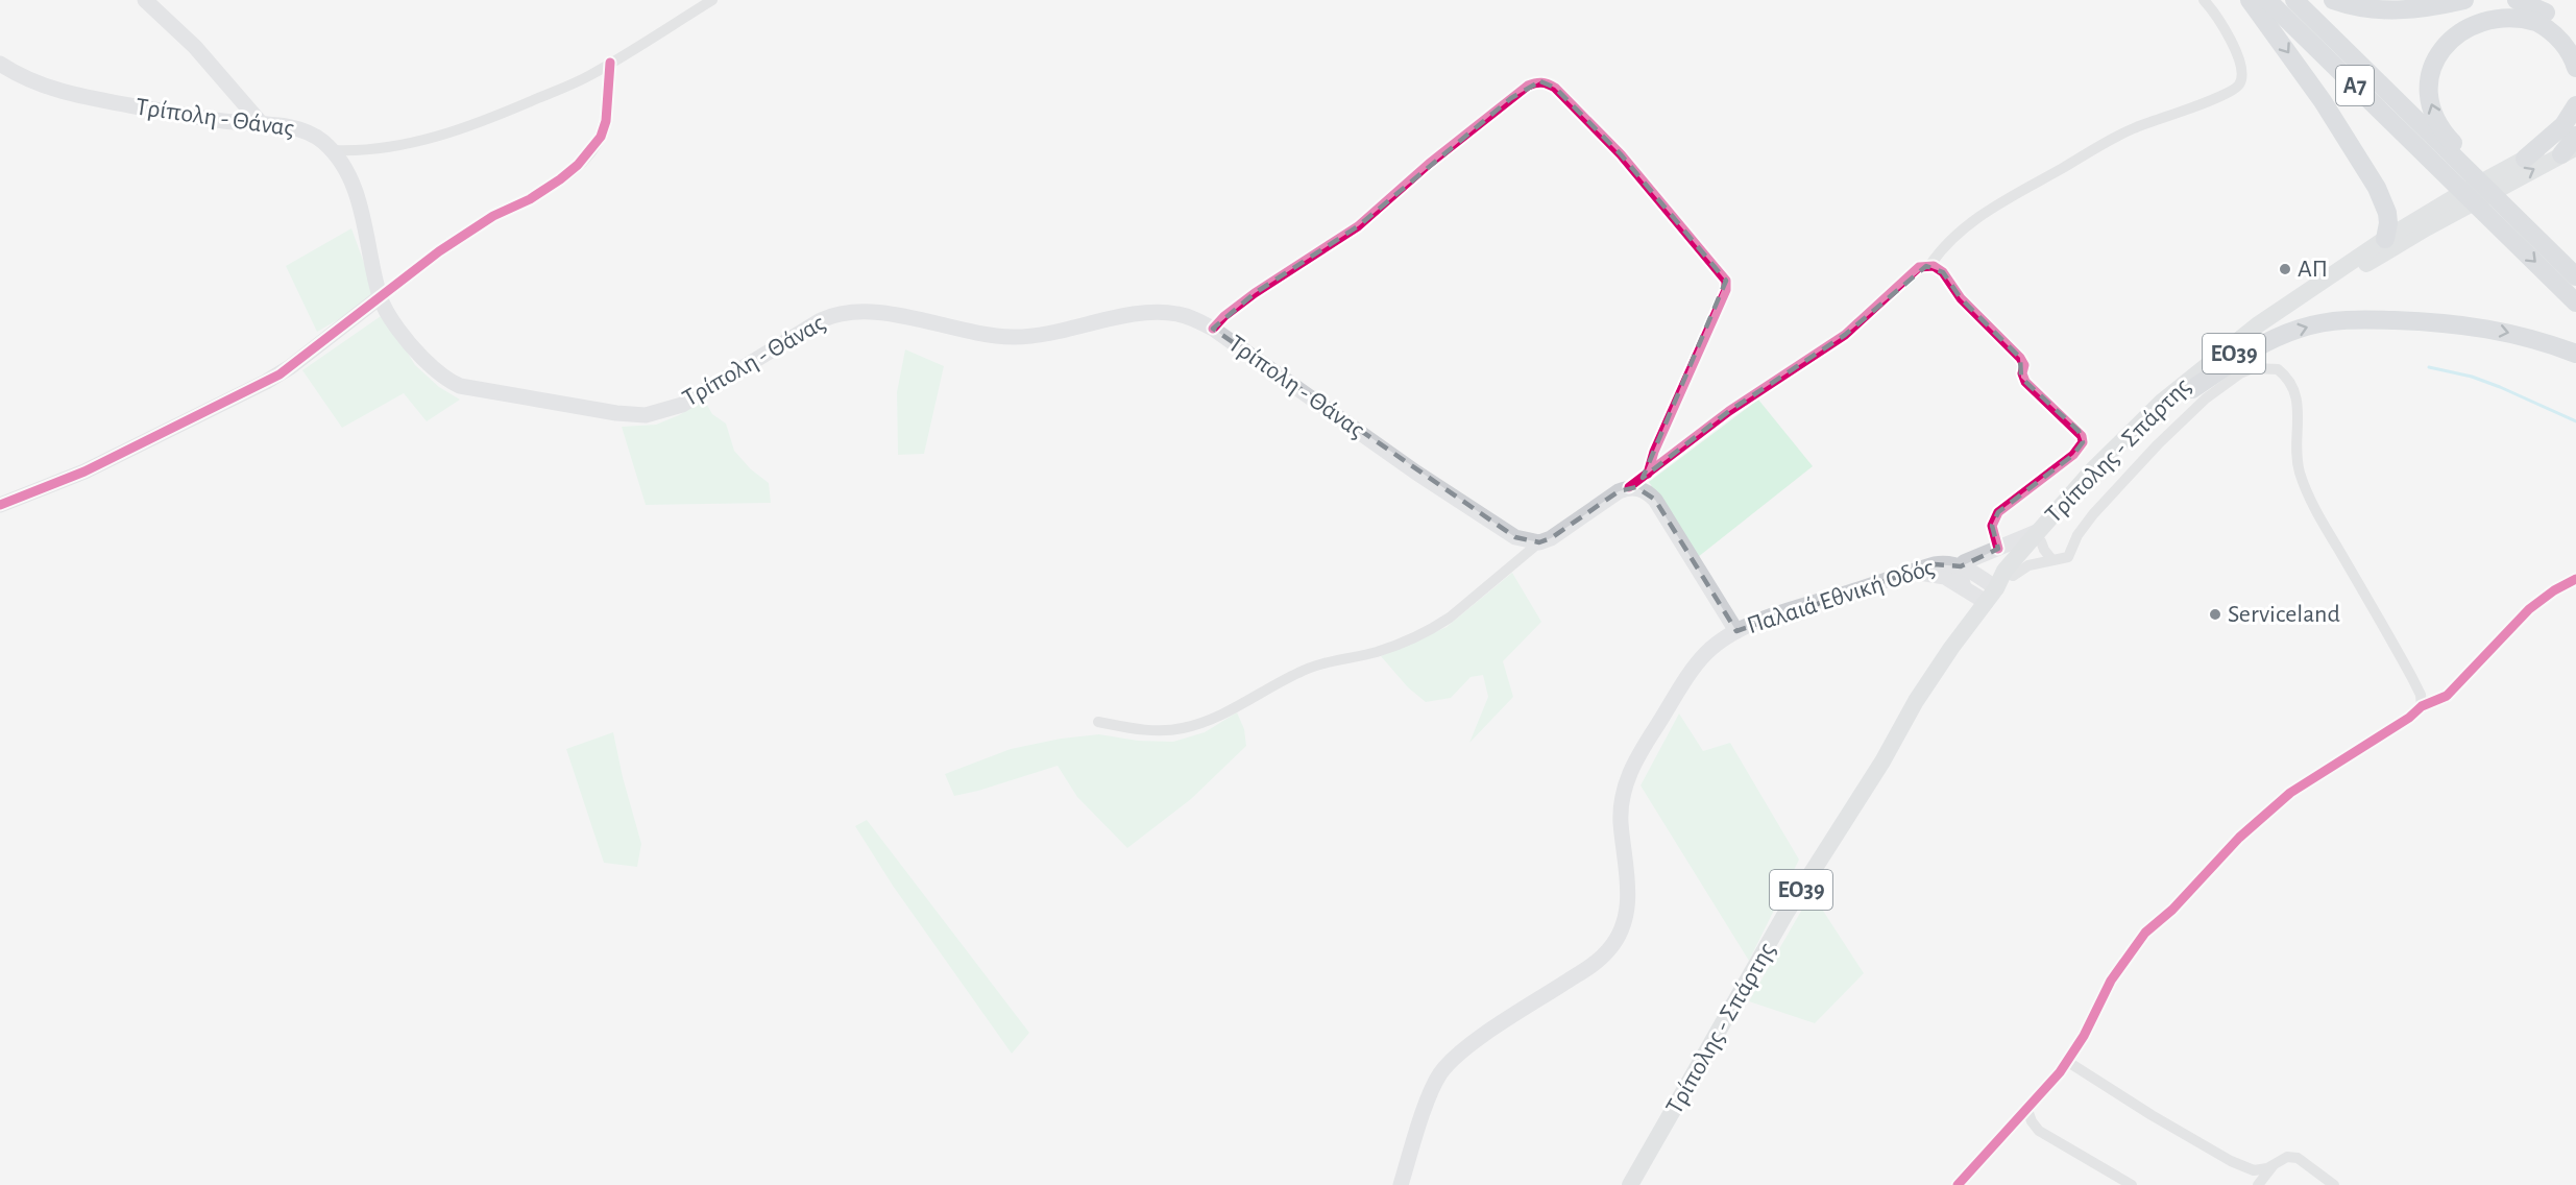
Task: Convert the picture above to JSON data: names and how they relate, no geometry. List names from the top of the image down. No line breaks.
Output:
{"streets":{"highway":["Α7"],"main road":["Τρίπολη - Θάνας","ΕΟ39","Τρίπολης - Σπάρτης","Παλαιά Εθνική Οδός"]},"places":["ΑΠ","Serviceland"]}
